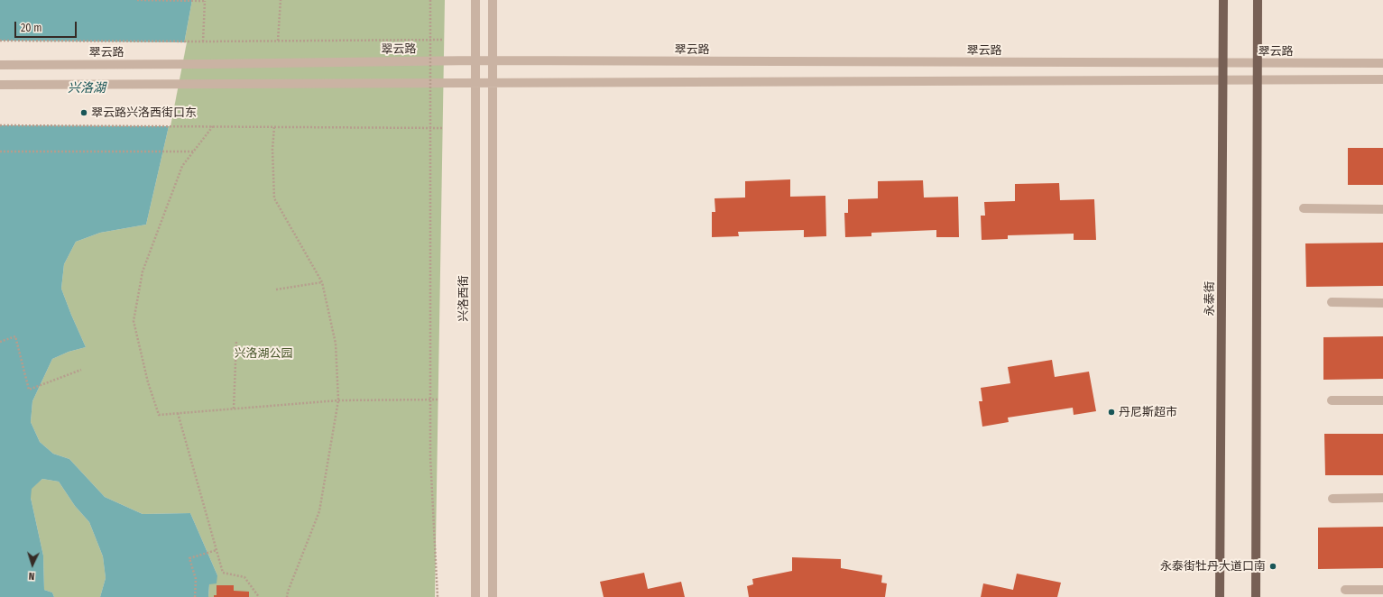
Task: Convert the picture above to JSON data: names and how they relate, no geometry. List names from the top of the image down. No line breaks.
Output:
{"streets":{"main road":["永泰街"],"street":["翠云路","兴洛西街"]},"crossings":[["翠云路","兴洛西街"],["翠云路","永泰街"]],"water":["兴洛湖"],"parks":["兴洛湖公园"],"places":["翠云路兴洛西街口东","丹尼斯超市","永泰街牡丹大道口南"],"scale_bar":"20 m","north":"bottom"}
